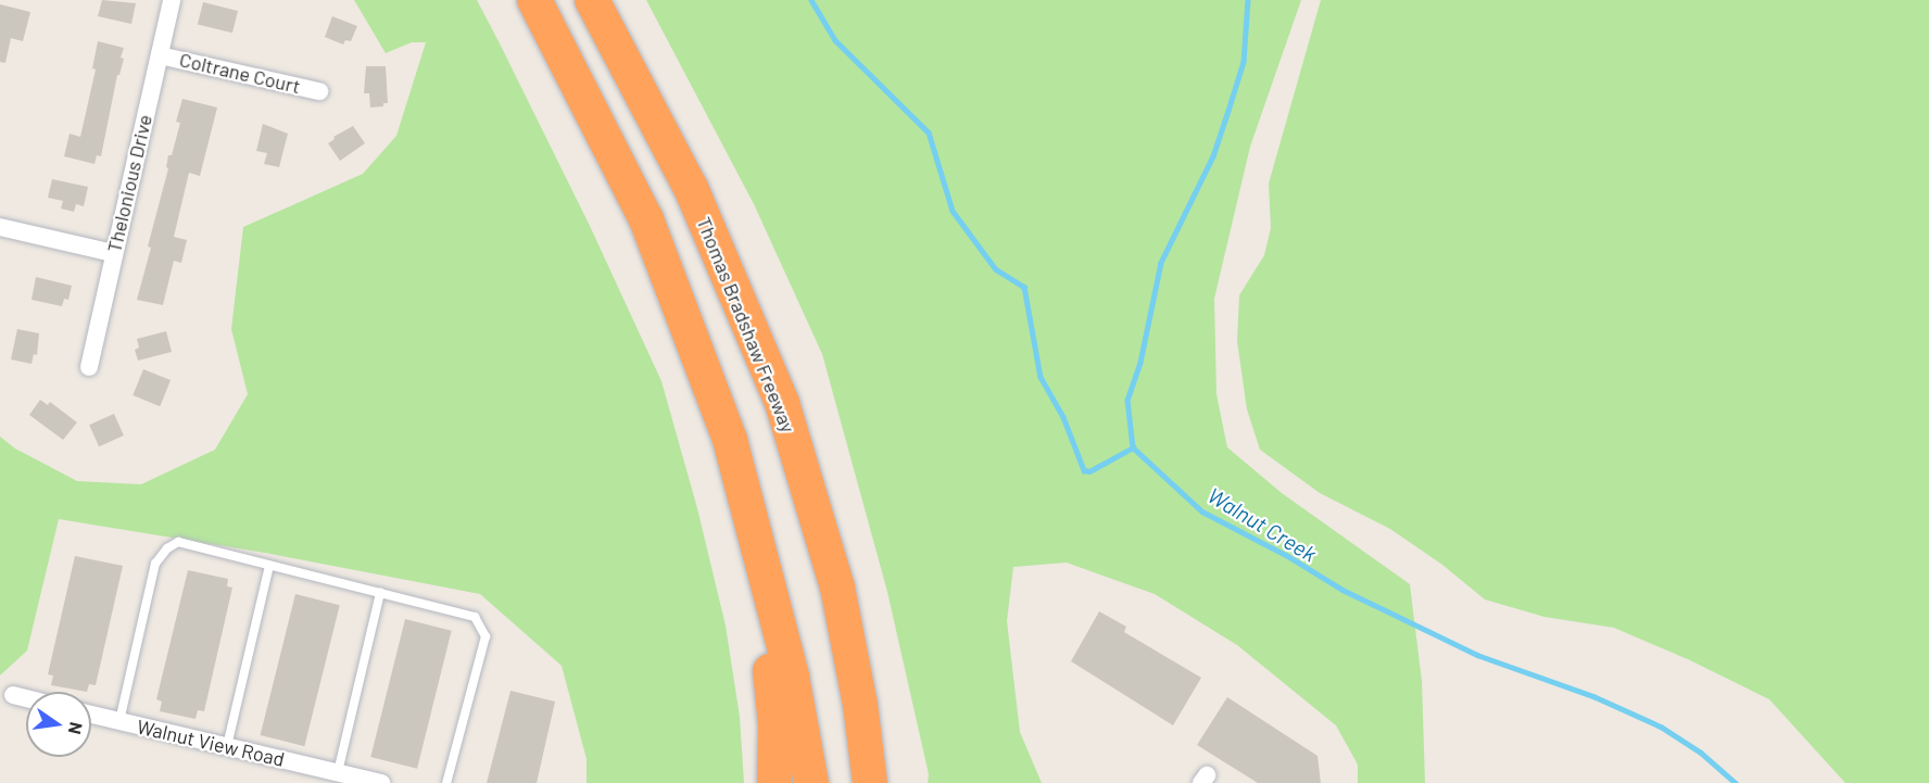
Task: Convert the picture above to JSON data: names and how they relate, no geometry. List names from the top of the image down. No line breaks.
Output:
{"streets":{"highway":["Thomas Bradshaw Freeway"],"street":["Coltrane Court","Thelonious Drive","Walnut View Road"]},"crossings":[["Coltrane Court","Thelonious Drive"]],"water":["Walnut Creek"],"north":"right"}
